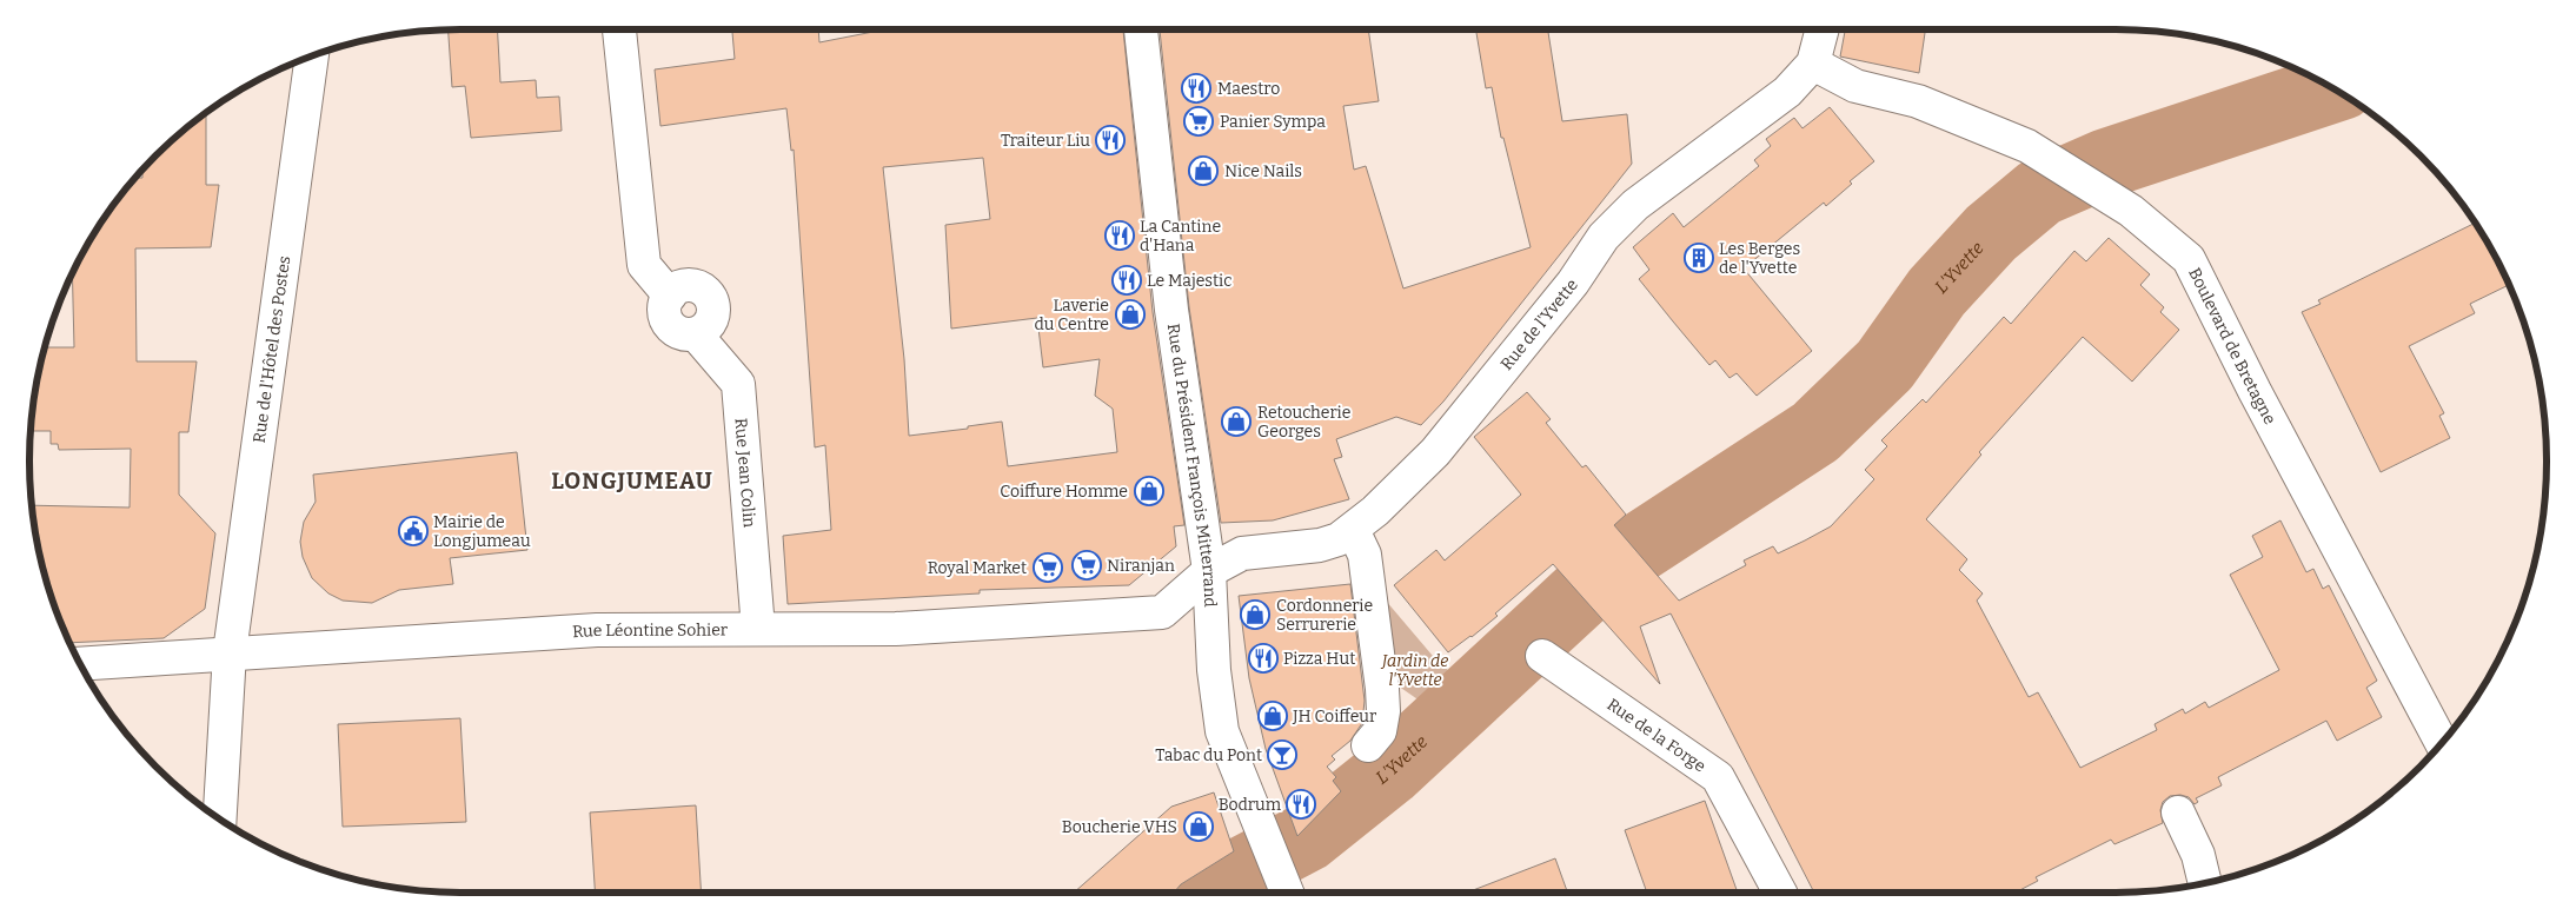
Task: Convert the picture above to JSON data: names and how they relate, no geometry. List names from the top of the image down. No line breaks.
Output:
{"streets":{"street":["Rue de l'Yvette","Boulevard de Bretagne","Rue de l'Hôtel des Postes","Rue du Président François Mitterrand","Rue Jean Colin","Rue Léontine Sohier","Rue de la Forge"]},"crossings":[["Rue de l'Yvette","Boulevard de Bretagne"],["Rue de l'Yvette","Rue du Président François Mitterrand"],["Rue de l'Yvette","Rue Léontine Sohier"],["Rue de l'Hôtel des Postes","Rue Léontine Sohier"],["Rue du Président François Mitterrand","Rue Léontine Sohier"],["Rue Jean Colin","Rue Léontine Sohier"]],"districts":["LONGJUMEAU"],"water":["L'Yvette"],"parks":["Jardin de l'Yvette"],"places":{"restaurant":["Maestro","Traiteur Liu","La Cantine d'Hana","Le Majestic","Pizza Hut","Bodrum"],"supermarket":["Panier Sympa","Niranjan","Royal Market"],"shop":["Nice Nails","Laverie du Centre","Retoucherie Georges","Coiffure Homme","Cordonnerie Serrurerie","JH Coiffeur","Boucherie VHS"],"building":["Les Berges de l'Yvette"],"public building":["Mairie de Longjumeau"],"bar":["Tabac du Pont"]}}
